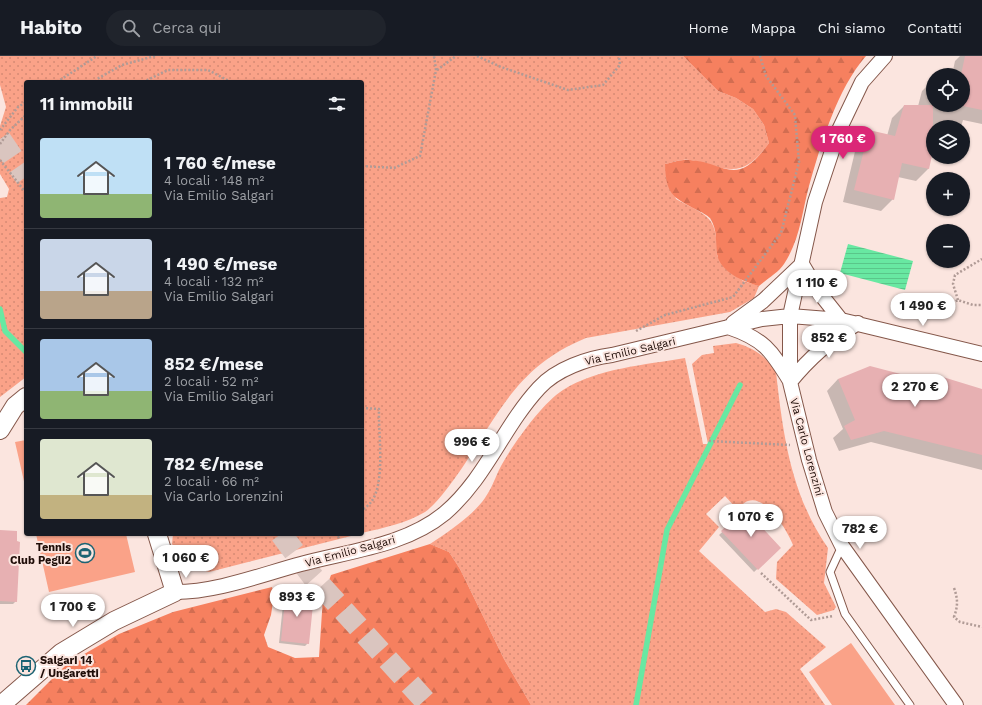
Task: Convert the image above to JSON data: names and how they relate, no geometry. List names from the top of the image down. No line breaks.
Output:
{"streets":{"street":["Via Emilio Salgari","Via Carlo Lorenzini"]},"crossings":[["Via Emilio Salgari","Via Carlo Lorenzini"]],"places":{"sports":["Tennis Club Pegli2"],"bus stop":["Salgari 14 / Ungaretti"]},"page":{"header":"Habito","search":"Cerca qui","nav":["Home","Mappa","Chi siamo","Contatti"],"map_buttons":["+","−"],"heading":"11 immobili","price":["1 760 €","1 110 €","1 490 €","852 €","2 270 €","996 €","1 070 €","782 €","1 060 €","893 €","1 700 €"],"list":[{"name":"1 760 €/mese","note":"4 locali · 148 m² · Via Emilio Salgari"},{"name":"1 490 €/mese","note":"4 locali · 132 m² · Via Emilio Salgari"},{"name":"852 €/mese","note":"2 locali · 52 m² · Via Emilio Salgari"},{"name":"782 €/mese","note":"2 locali · 66 m² · Via Carlo Lorenzini"}]}}
